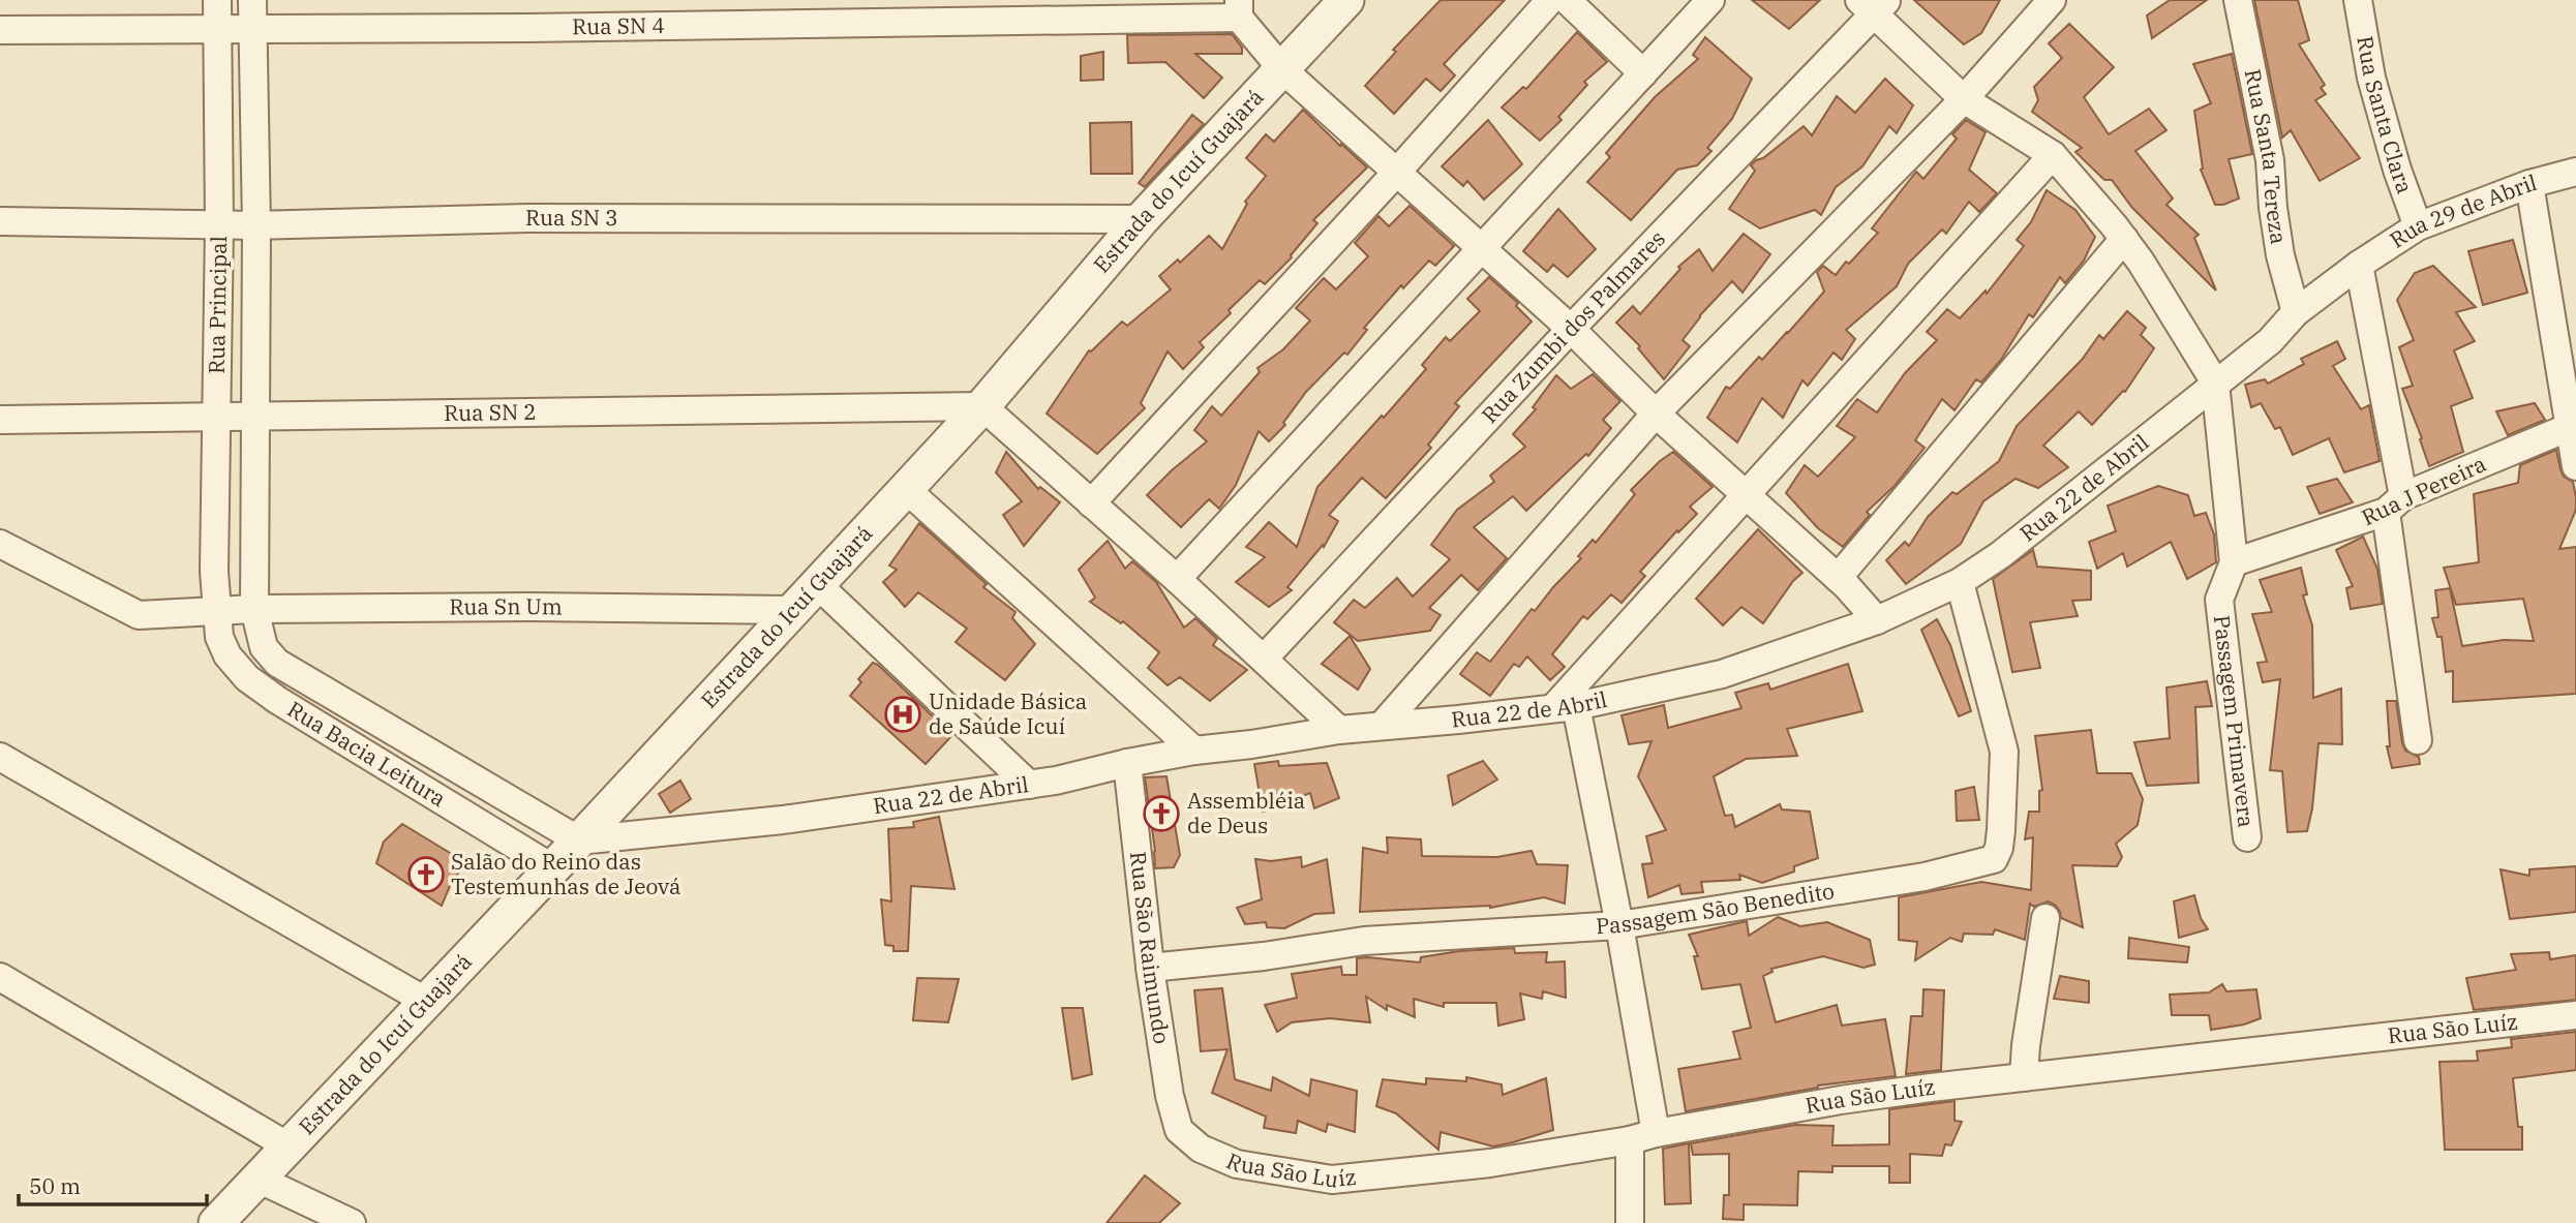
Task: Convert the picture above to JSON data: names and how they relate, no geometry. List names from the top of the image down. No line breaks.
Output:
{"streets":{"street":["Rua SN 4","Rua Santa Clara","Rua Santa Tereza","Estrada do Icuí Guajará","Rua 29 de Abril","Rua SN 3","Rua Principal","Rua Zumbi dos Palmares","Rua SN 2","Rua 22 de Abril","Rua J Pereira","Rua Sn Um","Passagem Primavera","Rua Bacia Leitura","Passagem São Benedito","Rua São Raimundo","Rua São Luíz"]},"crossings":[["Rua SN 4","Rua Principal"],["Rua Santa Clara","Rua 29 de Abril"],["Rua Santa Tereza","Rua 22 de Abril"],["Estrada do Icuí Guajará","Rua SN 3"],["Estrada do Icuí Guajará","Rua SN 2"],["Estrada do Icuí Guajará","Rua 22 de Abril"],["Estrada do Icuí Guajará","Rua Sn Um"],["Estrada do Icuí Guajará","Rua Bacia Leitura"],["Rua 29 de Abril","Rua 22 de Abril"],["Rua SN 3","Rua Principal"],["Rua Principal","Rua SN 2"],["Rua Principal","Rua Sn Um"],["Rua Principal","Rua Bacia Leitura"],["Rua 22 de Abril","Rua Bacia Leitura"],["Rua 22 de Abril","Passagem São Benedito"],["Rua 22 de Abril","Rua São Raimundo"],["Rua J Pereira","Passagem Primavera"],["Rua Sn Um","Rua Bacia Leitura"],["Passagem São Benedito","Rua São Raimundo"],["Rua São Raimundo","Rua São Luíz"]],"places":{"hospital":["Unidade Básica de Saúde Icuí"],"church":["Assembléia de Deus","Salão do Reino das Testemunhas de Jeová"]},"scale_bar":"50 m"}
